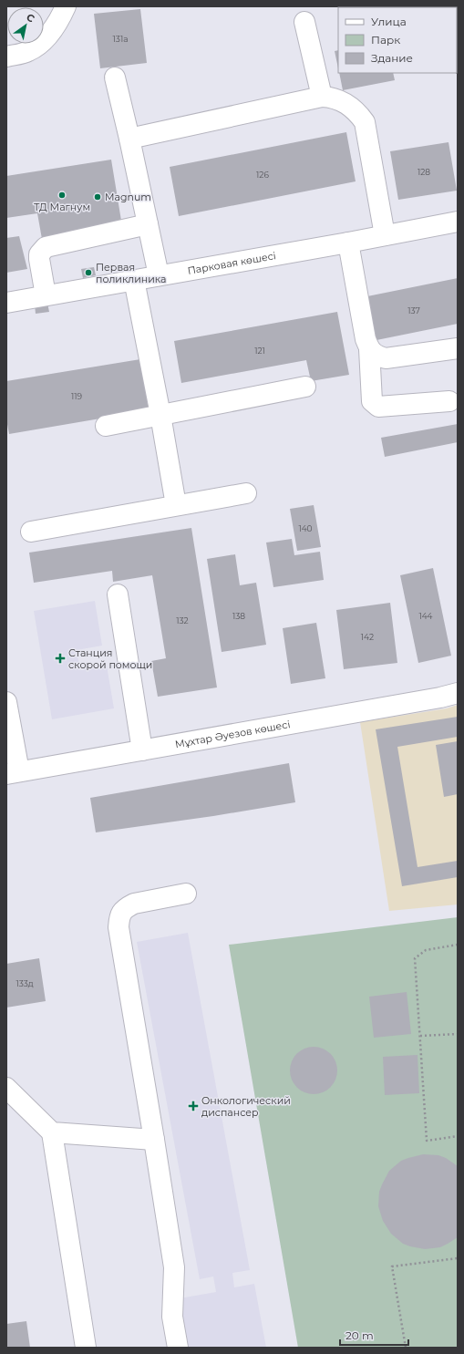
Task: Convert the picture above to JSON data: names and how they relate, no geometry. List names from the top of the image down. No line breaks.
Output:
{"streets":{"street":["Парковая көшесі","Мұхтар Әуезов көшесі"]},"places":{"other":["ТД Магнум","Magnum","Первая поликлиника"],"health":["Станция скорой помощи","Онкологический диспансер"]},"house_numbers":["131а","128","126","137","121","119","140","138","144","132","142","133д"],"legend":["Улица","Парк","Здание"],"scale_bar":"20 m","north":"top right"}
